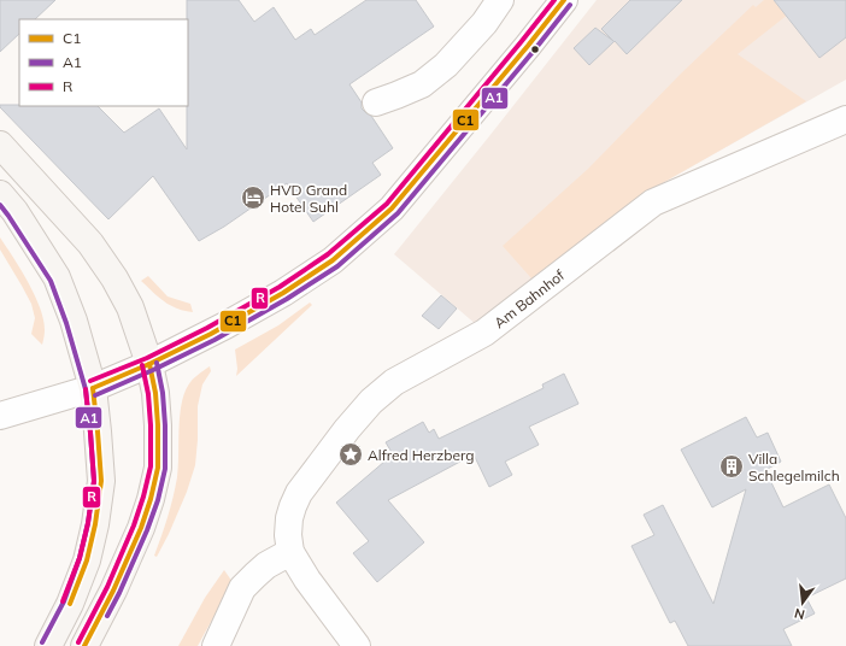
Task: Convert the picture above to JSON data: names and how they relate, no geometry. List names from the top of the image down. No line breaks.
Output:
{"streets":{"street":["Am Bahnhof"]},"places":{"hotel":["HVD Grand Hotel Suhl"],"place":["Alfred Herzberg"],"building":["Villa Schlegelmilch"]},"lines":["transit line C1","transit line R","transit line A1"],"legend":["C1","A1","R"],"north":"bottom"}
